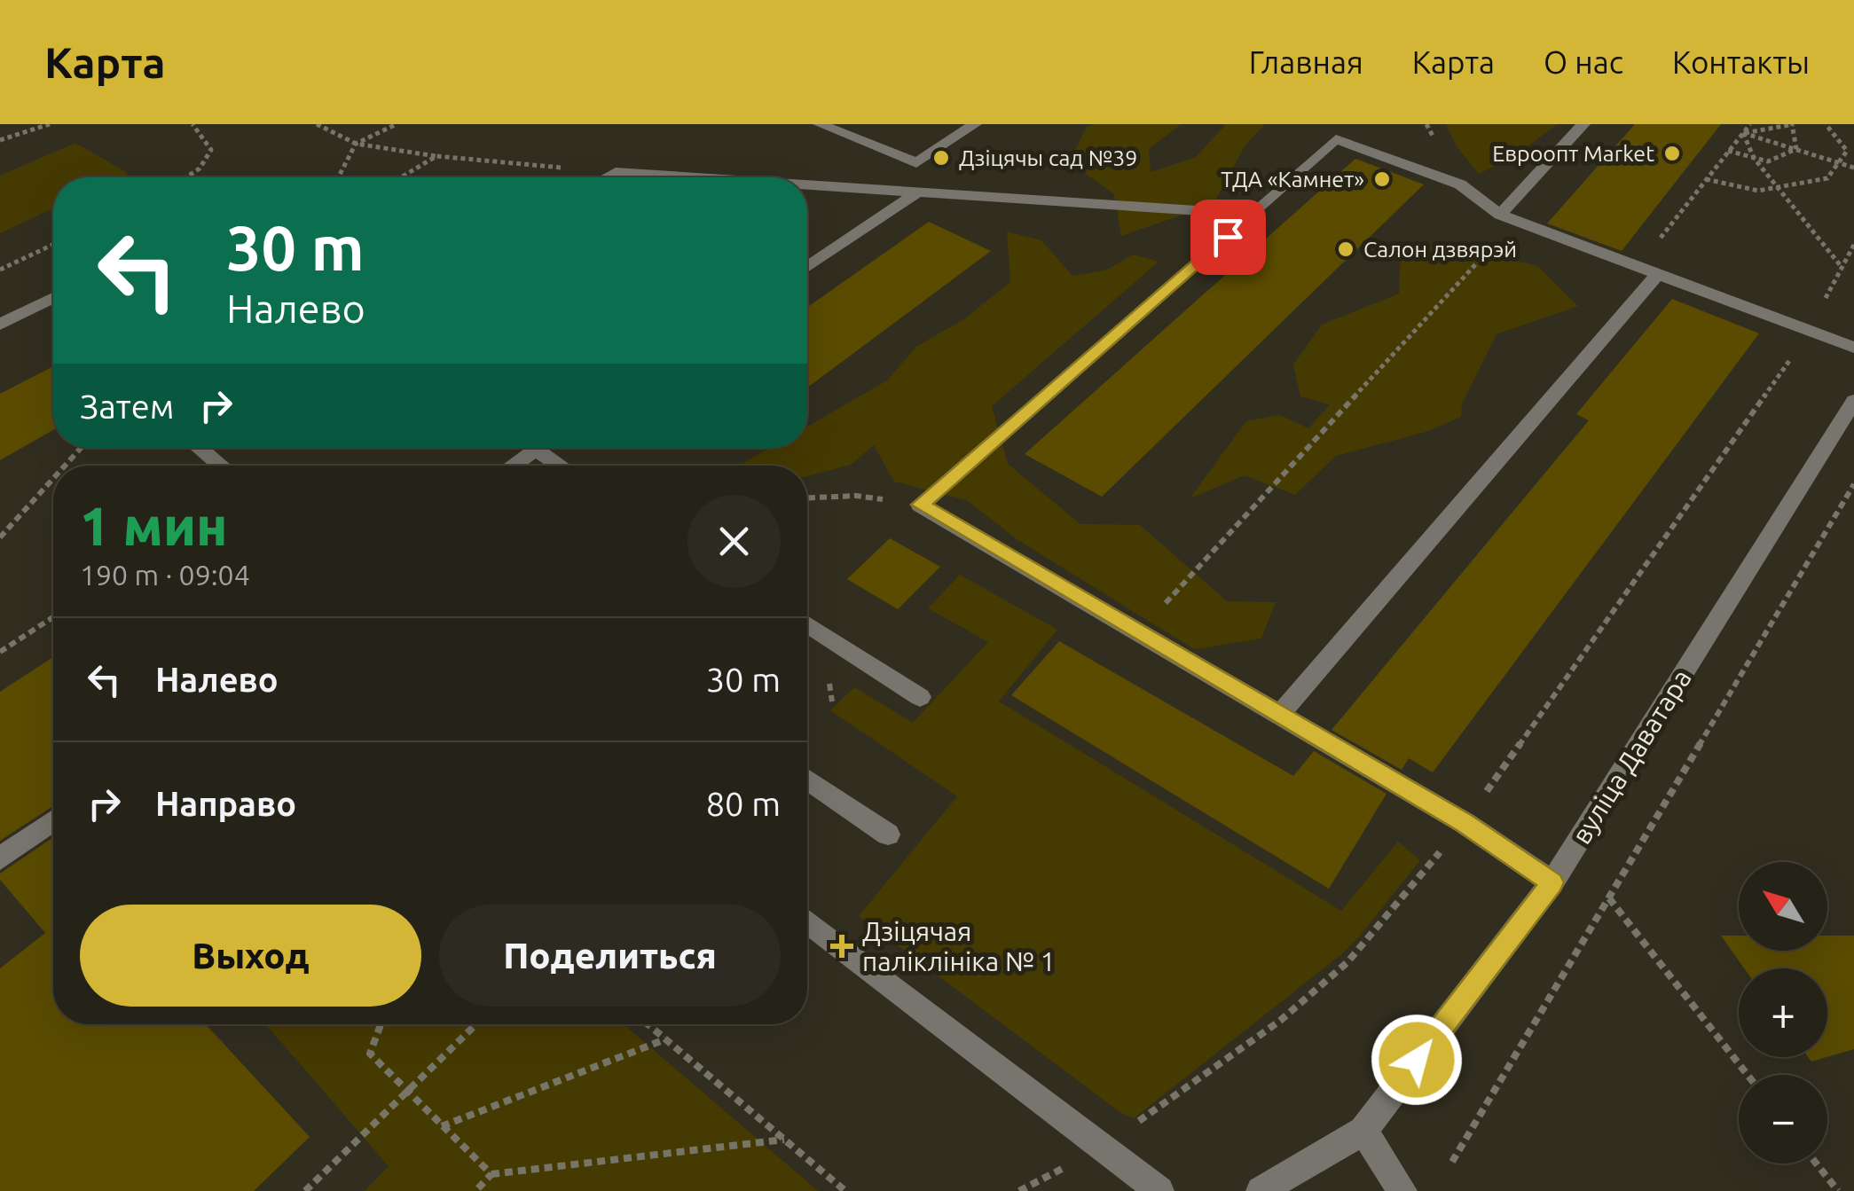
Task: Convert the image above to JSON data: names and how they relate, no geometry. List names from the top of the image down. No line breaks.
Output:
{"streets":{"street":["вуліца Даватара"]},"places":{"other":["Евроопт Market","Дзіцячы сад №39","ТДА «Камнет»","Салон дзвярэй"],"health":["Дзіцячая паліклініка № 1"]},"north":"top left","page":{"header":"Карта","nav":["Главная","Карта","О нас","Контакты"],"turn":["30 m","Налево"],"then":"Затем","heading":["1 мин","190 m · 09:04"],"list":[{"name":"Налево","value":"30 m"},{"name":"Направо","value":"80 m"}],"map_buttons":["+","−"],"buttons":["Выход","Поделиться"]}}
